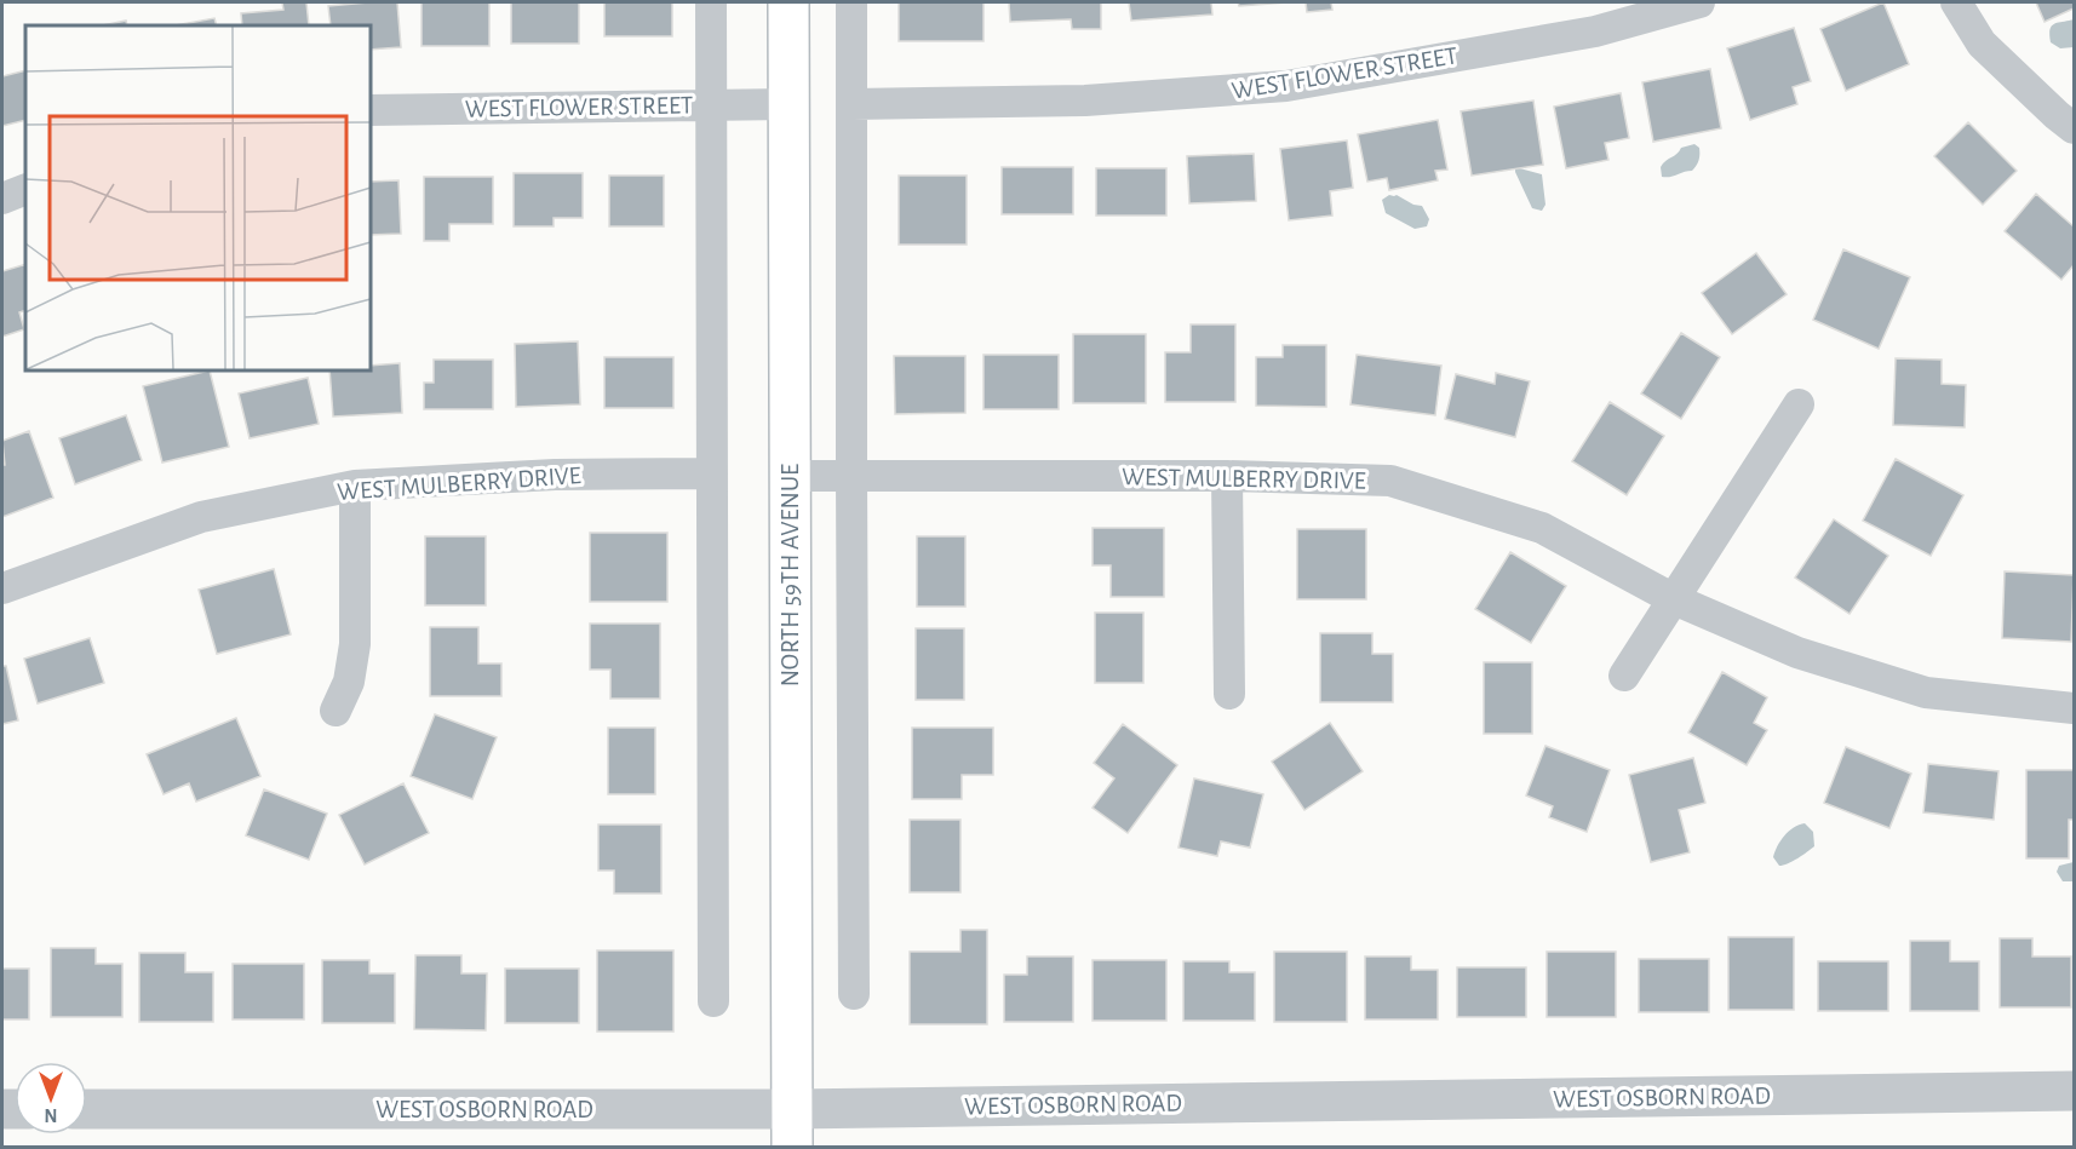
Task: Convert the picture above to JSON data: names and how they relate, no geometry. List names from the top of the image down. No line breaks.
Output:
{"streets":{"main road":["NORTH 59TH AVENUE"],"street":["WEST FLOWER STREET","WEST MULBERRY DRIVE","WEST OSBORN ROAD"]},"crossings":[["WEST FLOWER STREET","NORTH 59TH AVENUE"],["WEST MULBERRY DRIVE","NORTH 59TH AVENUE"],["NORTH 59TH AVENUE","WEST OSBORN ROAD"]],"north":"bottom"}
